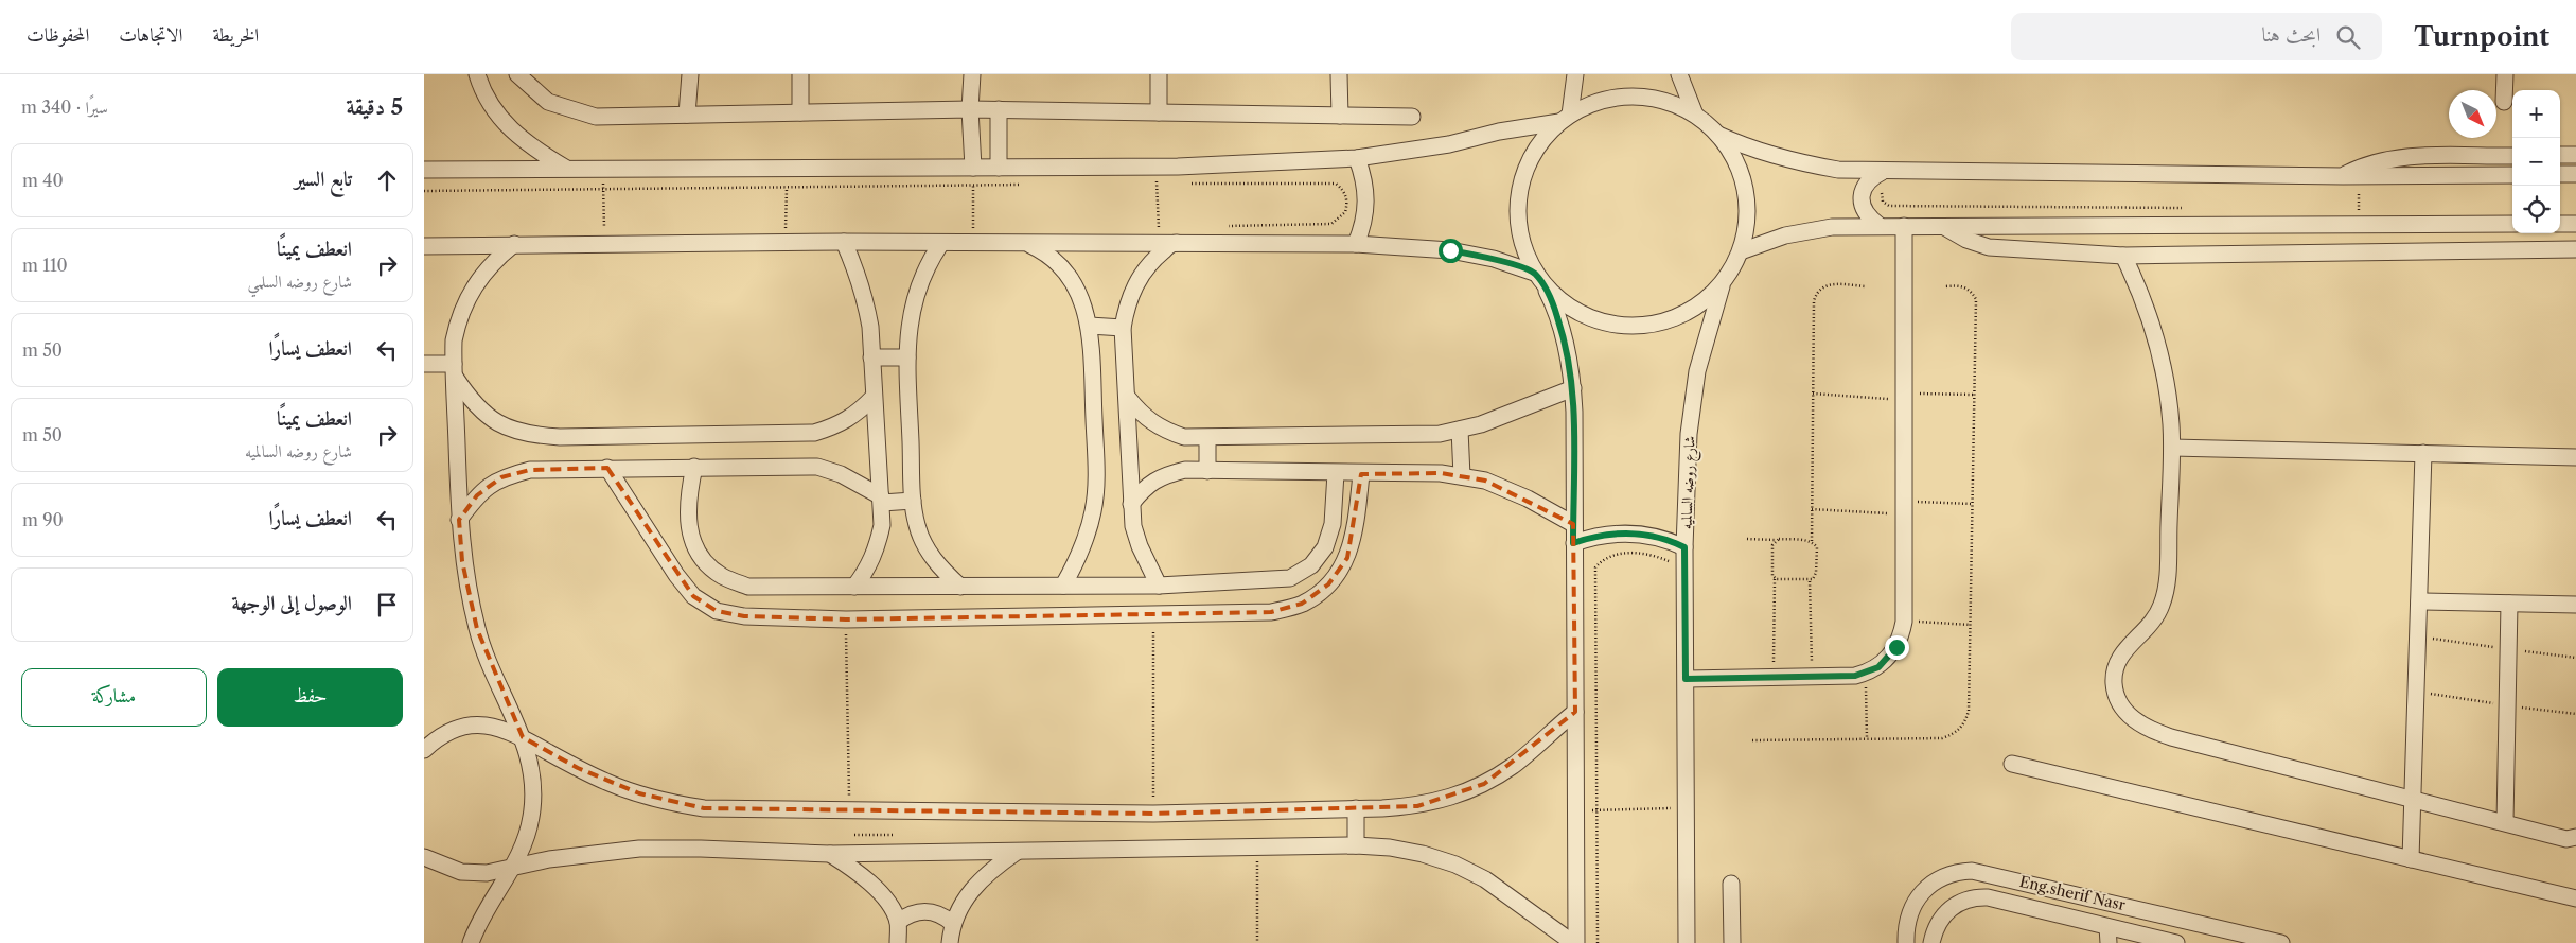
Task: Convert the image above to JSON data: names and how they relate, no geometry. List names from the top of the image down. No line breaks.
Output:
{"streets":{"street":["شارع روضه السالميه","Eng.sherif Nasr"]},"north":"bottom right","page":{"header":"Turnpoint","search":"ابحث هنا","nav":["الخريطة","الاتجاهات","المحفوظات"],"heading":["5 دقيقة","سيرًا · 340 m"],"map_buttons":["+","−"],"list":[["تابع السير","40 m"],["انعطف يمينًا","شارع روضه السلمي","110 m"],["انعطف يسارًا","50 m"],["انعطف يمينًا","شارع روضه السالميه","50 m"],["انعطف يسارًا","90 m"],"الوصول إلى الوجهة"],"buttons":["حفظ","مشاركة"]}}
